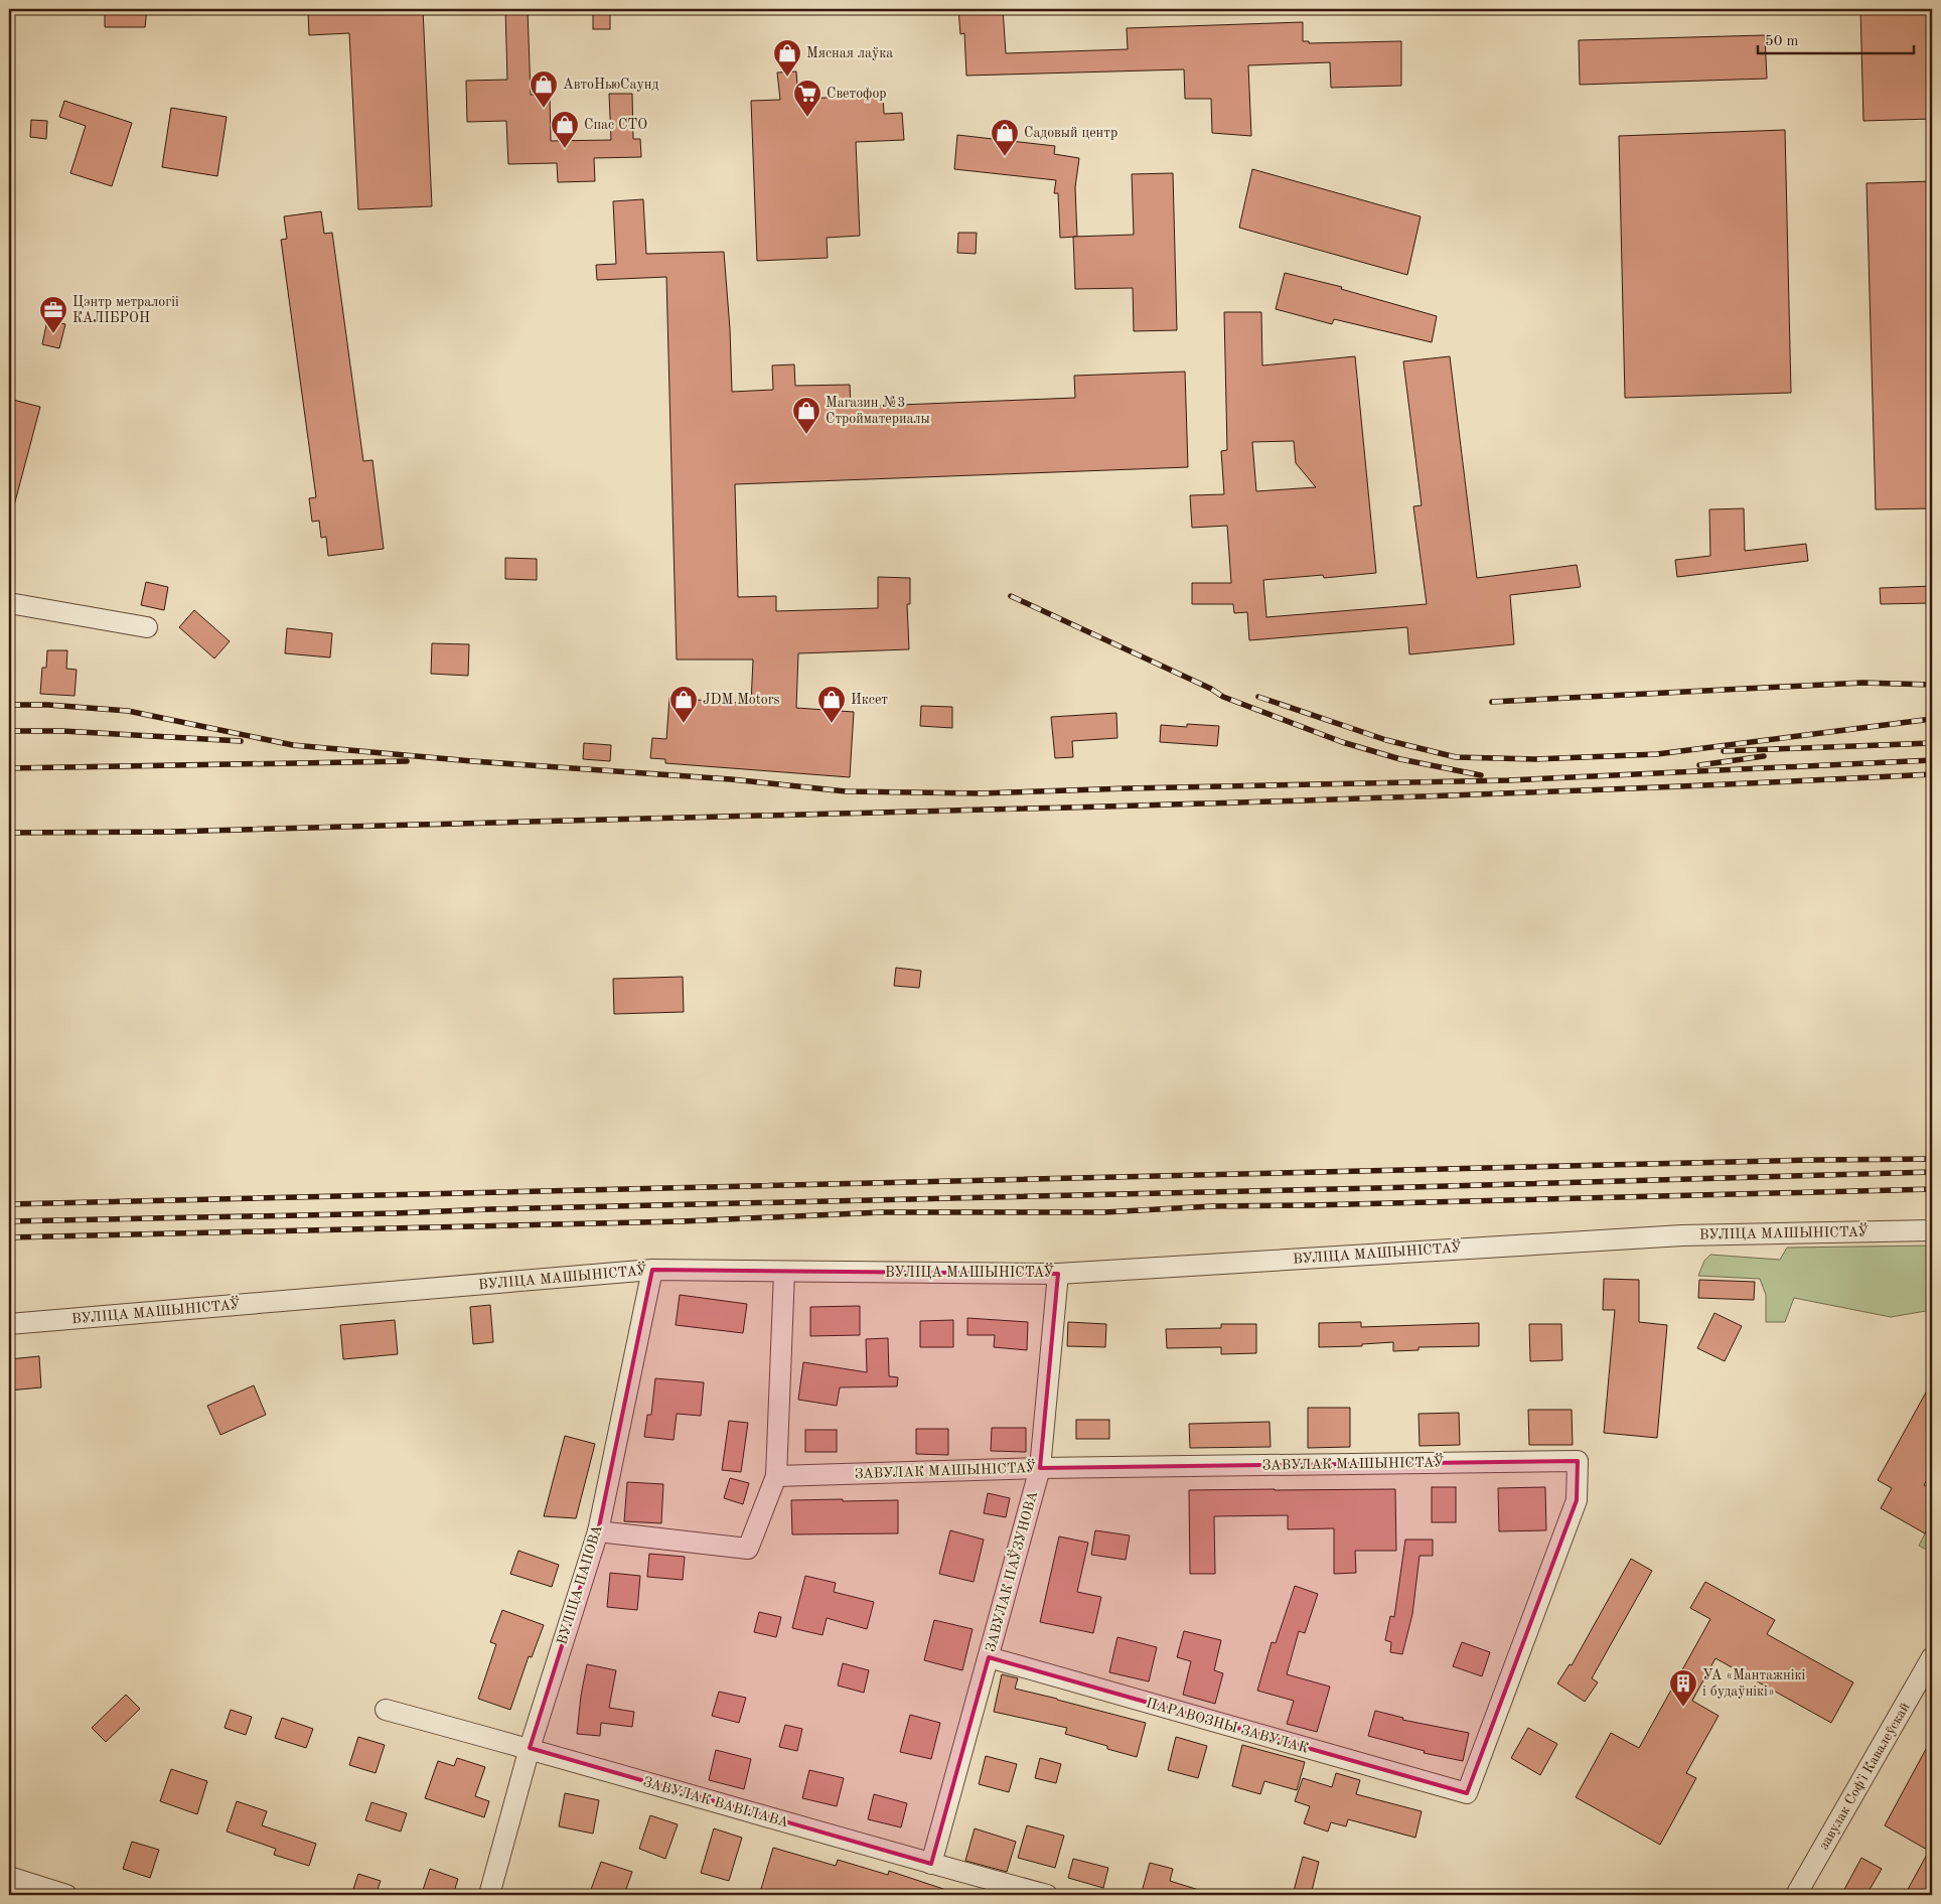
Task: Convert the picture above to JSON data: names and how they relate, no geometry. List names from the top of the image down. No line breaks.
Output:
{"streets":{"street":["ВУЛІЦА МАШЫНІСТАЎ","ЗАВУЛАК МАШЫНІСТАЎ","ЗАВУЛАК ПАЎЗУНОВА","ВУЛІЦА ПАПОВА","ПАРАВОЗНЫ ЗАВУЛАК","завулак Софʼі Кавалеўскай","ЗАВУЛАК ВАВІЛАВА"]},"crossings":[["ВУЛІЦА МАШЫНІСТАЎ","ЗАВУЛАК ПАЎЗУНОВА"],["ВУЛІЦА МАШЫНІСТАЎ","ВУЛІЦА ПАПОВА"],["ЗАВУЛАК МАШЫНІСТАЎ","ЗАВУЛАК ПАЎЗУНОВА"],["ЗАВУЛАК МАШЫНІСТАЎ","ПАРАВОЗНЫ ЗАВУЛАК"],["ЗАВУЛАК ПАЎЗУНОВА","ПАРАВОЗНЫ ЗАВУЛАК"],["ЗАВУЛАК ПАЎЗУНОВА","ЗАВУЛАК ВАВІЛАВА"],["ВУЛІЦА ПАПОВА","ЗАВУЛАК ВАВІЛАВА"]],"places":{"shop":["Мясная лаўка","АвтоНьюСаунд","Спас СТО","Садовый центр","Магазин №3 Стройматериалы","JDM Motors","Иксет"],"supermarket":["Светофор"],"office":["Цэнтр метралогіі КАЛIБРОН"],"building":["УА «Мантажнікі і будаўнікі»"]},"scale_bar":"50 m"}
